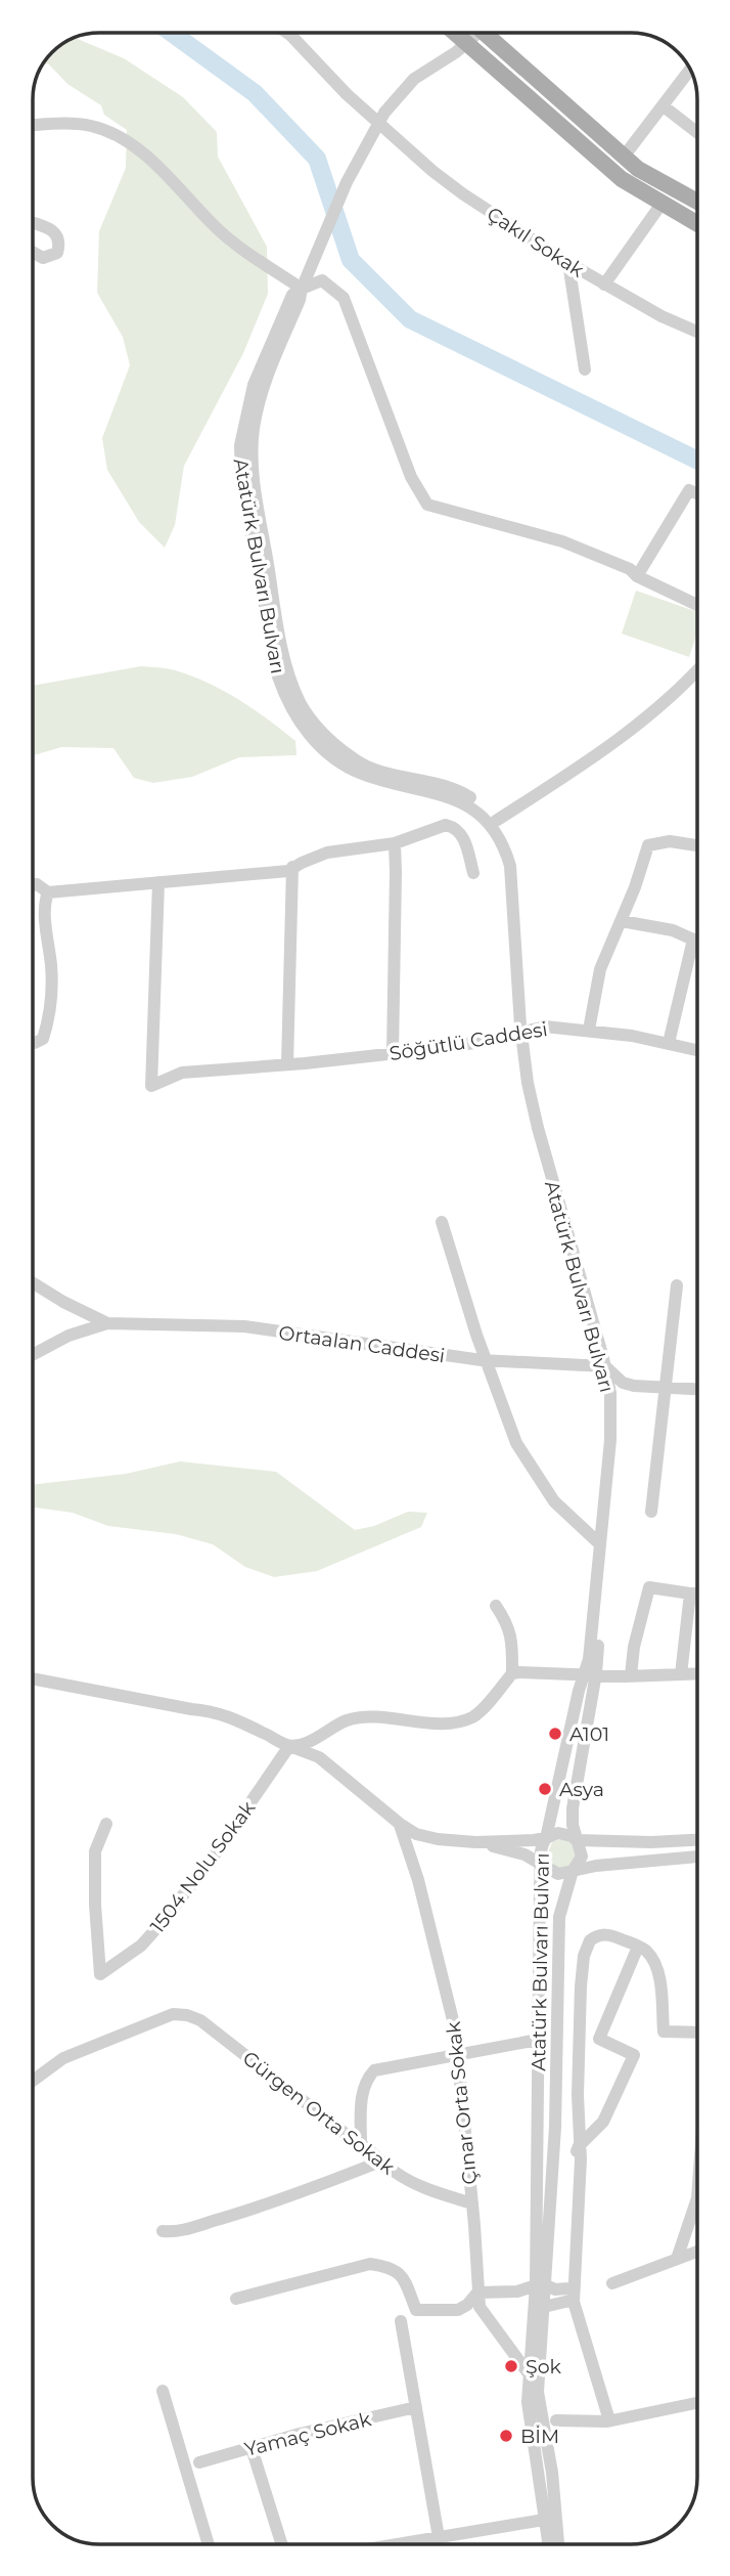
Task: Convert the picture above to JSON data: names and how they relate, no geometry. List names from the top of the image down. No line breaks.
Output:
{"streets":{"street":["Çakıl Sokak","Atatürk Bulvarı Bulvarı","Söğütlü Caddesi","Ortaalan Caddesi","1504 Nolu Sokak","Çınar Orta Sokak","Gürgen Orta Sokak","Yamaç Sokak"]},"crossings":[["Çakıl Sokak","Atatürk Bulvarı Bulvarı"],["Atatürk Bulvarı Bulvarı","Söğütlü Caddesi"],["Atatürk Bulvarı Bulvarı","Ortaalan Caddesi"],["Atatürk Bulvarı Bulvarı","Çınar Orta Sokak"],["Çınar Orta Sokak","Gürgen Orta Sokak"]],"places":["A101","Asya","Şok","BİM"]}
